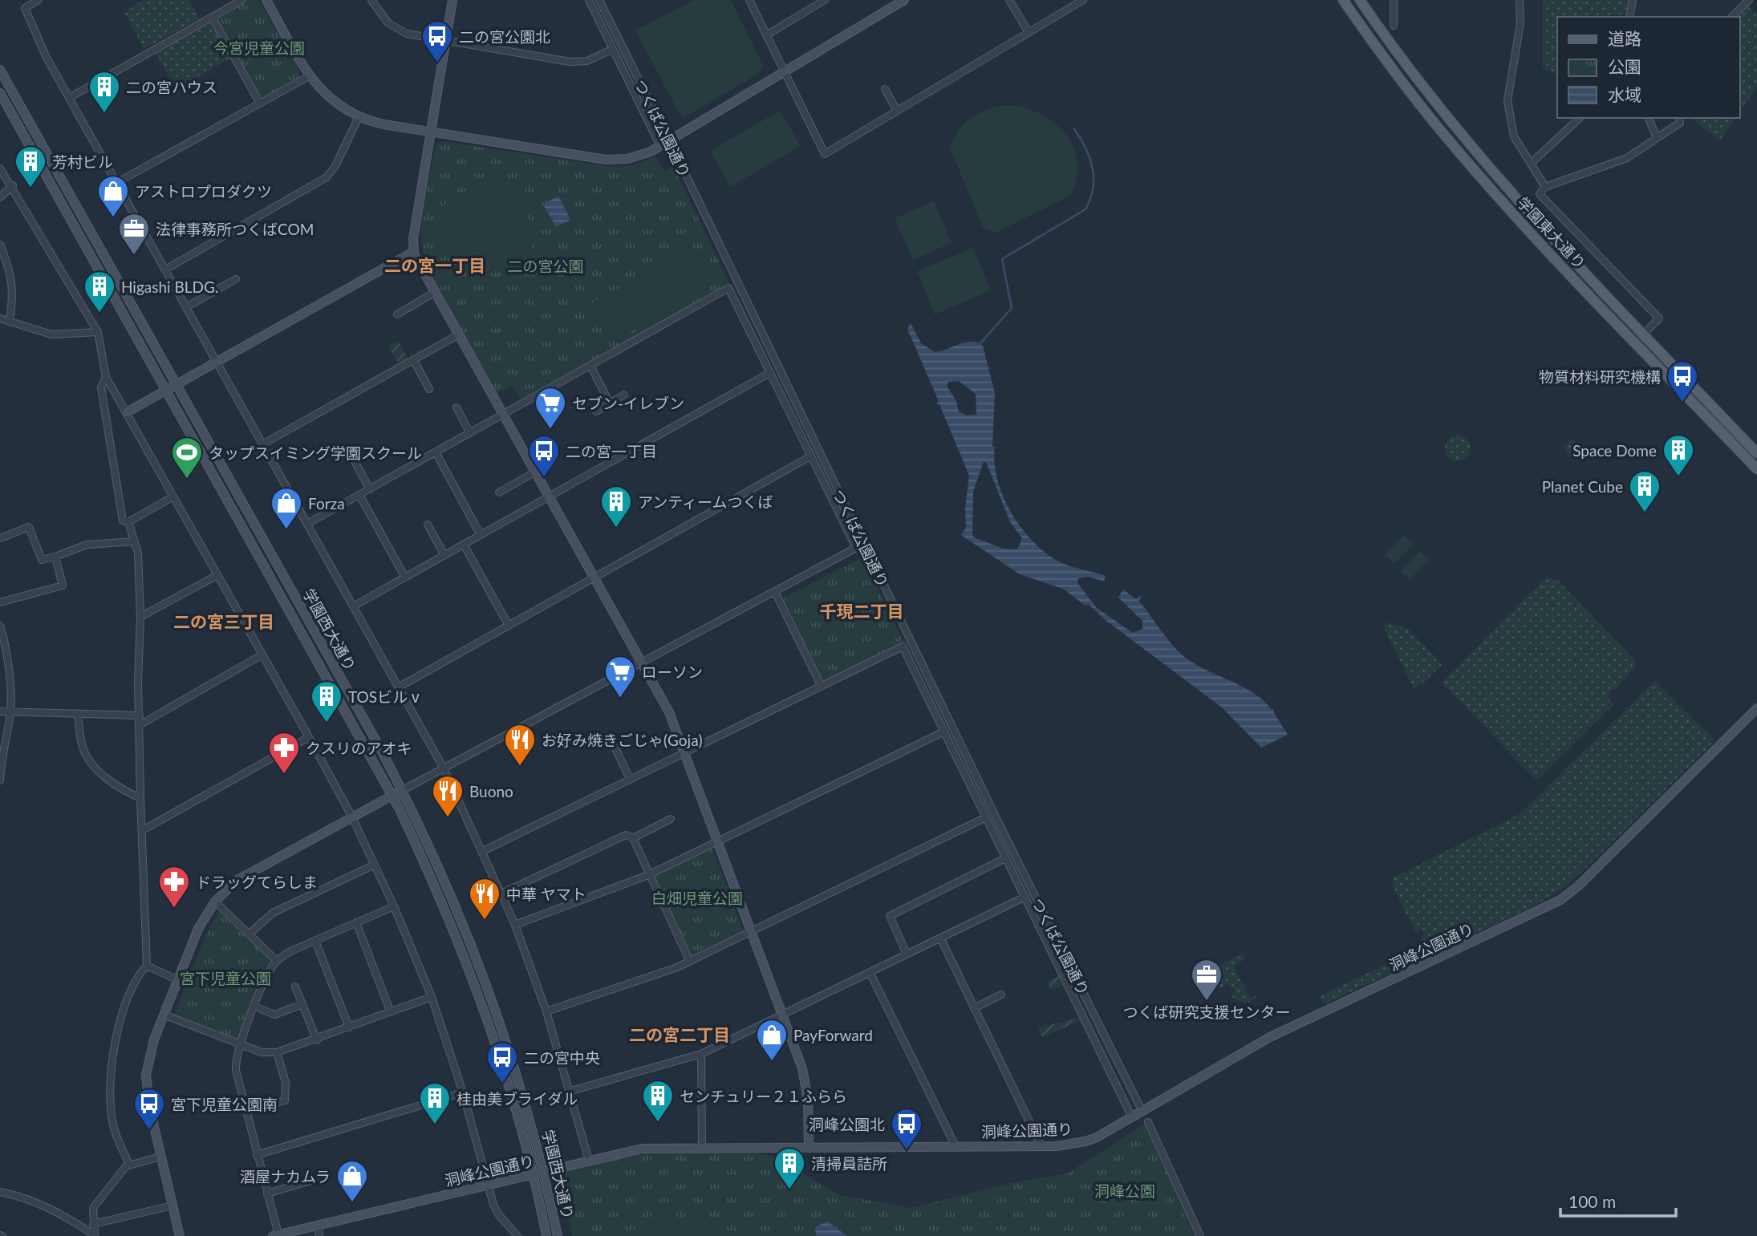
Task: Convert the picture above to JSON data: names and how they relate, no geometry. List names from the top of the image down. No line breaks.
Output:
{"streets":{"main road":["学園東大通り"],"street":["つくば公園通り","学園西大通り","洞峰公園通り"]},"crossings":[["学園西大通り","洞峰公園通り"]],"districts":["二の宮一丁目","千現二丁目","二の宮三丁目","二の宮二丁目"],"parks":["今宮児童公園","二の宮公園","白畑児童公園","宮下児童公園","洞峰公園"],"places":{"bus stop":["二の宮公園北","物質材料研究機構","二の宮一丁目","二の宮中央","宮下児童公園南","洞峰公園北"],"building":["二の宮ハウス","芳村ビル","Higashi BLDG.","Space Dome","Planet Cube","アンティームつくば","TOSビルⅴ","センチュリー２１ふらら","桂由美ブライダル","清掃員詰所"],"shop":["アストロプロダクツ","Forza","PayForward","酒屋ナカムラ"],"office":["法律事務所つくばCOM","つくば研究支援センター"],"supermarket":["セブン-イレブン","ローソン"],"sports":["タップスイミング学園スクール"],"restaurant":["お好み焼きごじゃ(Goja)","Buono","中華 ヤマト"],"pharmacy":["クスリのアオキ","ドラッグてらしま"]},"legend":["道路","公園","水域"],"scale_bar":"100 m"}
